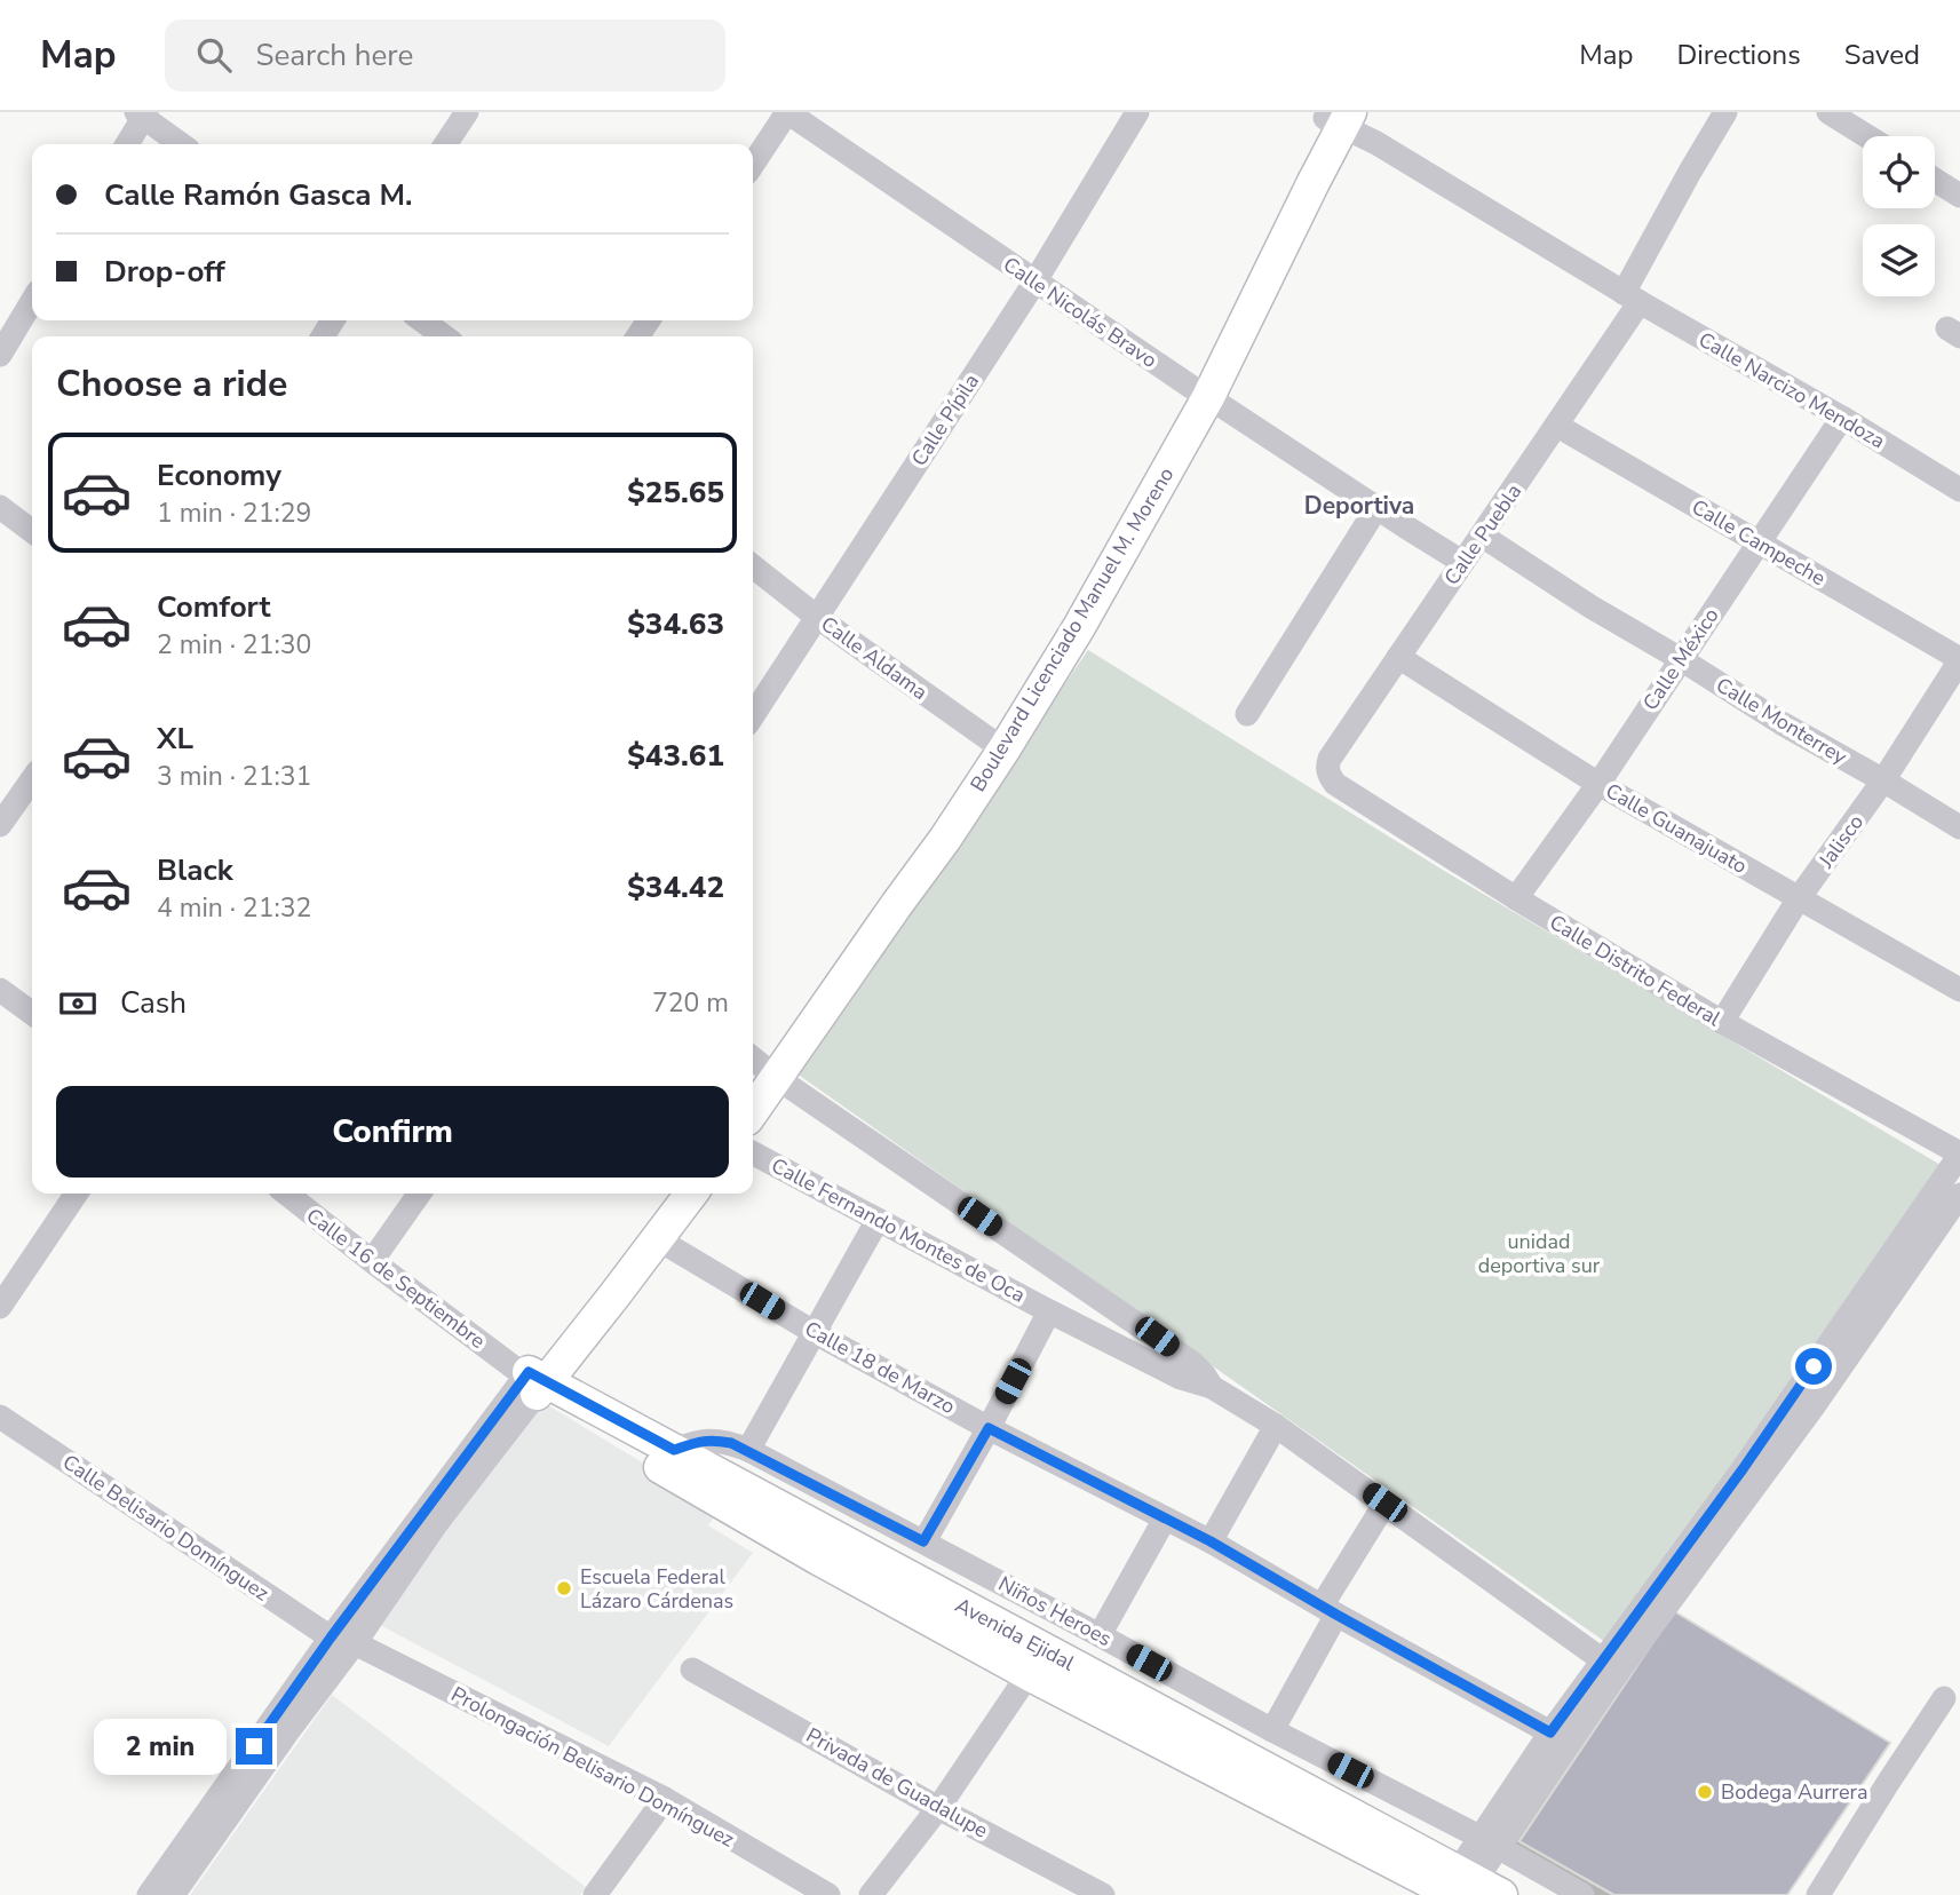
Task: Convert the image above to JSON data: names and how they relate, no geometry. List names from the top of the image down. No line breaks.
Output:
{"streets":{"main road":["Boulevard Licenciado Manuel M. Moreno","Avenida Ejidal"],"street":["Calle Nicolás Bravo","Calle Narcizo Mendoza","Calle Pípila","Calle Puebla","Calle Campeche","Calle Aldama","Calle México","Calle Monterrey","Calle Guanajuato","Jalisco","Calle Distrito Federal","Calle Fernando Montes de Oca","Calle 16 de Septiembre","Calle 18 de Marzo","Calle Belisario Domínguez","Niños Heroes","Prolongación Belisario Domínguez","Privada de Guadalupe"]},"crossings":[["Calle Nicolás Bravo","Calle Pípila"],["Calle Nicolás Bravo","Calle Puebla"],["Calle Nicolás Bravo","Boulevard Licenciado Manuel M. Moreno"],["Calle Narcizo Mendoza","Calle Puebla"],["Calle Narcizo Mendoza","Boulevard Licenciado Manuel M. Moreno"],["Calle Narcizo Mendoza","Calle México"],["Calle Pípila","Calle Aldama"],["Calle Puebla","Calle Campeche"],["Calle Puebla","Calle Monterrey"],["Calle Puebla","Calle Guanajuato"],["Calle Puebla","Calle Distrito Federal"],["Calle Campeche","Calle México"],["Calle Campeche","Jalisco"],["Boulevard Licenciado Manuel M. Moreno","Calle Aldama"],["Calle México","Calle Monterrey"],["Calle México","Calle Guanajuato"],["Calle México","Calle Distrito Federal"],["Calle Monterrey","Jalisco"],["Calle Guanajuato","Jalisco"],["Jalisco","Calle Distrito Federal"],["Calle 16 de Septiembre","Avenida Ejidal"],["Calle Belisario Domínguez","Prolongación Belisario Domínguez"],["Niños Heroes","Avenida Ejidal"]],"districts":["Deportiva"],"parks":["unidad deportiva sur"],"places":["Escuela Federal Lázaro Cárdenas","Bodega Aurrera"],"page":{"header":"Map","search":"Search here","nav":["Map","Directions","Saved"],"banner":["Calle Ramón Gasca M.","Drop-off"],"heading":"Choose a ride","list":[{"name":"Economy","note":"1 min · 21:29","value":"$25.65"},{"name":"Comfort","note":"2 min · 21:30","value":"$34.63"},{"name":"XL","note":"3 min · 21:31","value":"$43.61"},{"name":"Black","note":"4 min · 21:32","value":"$34.42"}],"pay":["Cash","720 m"],"buttons":"Confirm","bubble":"2 min"}}
